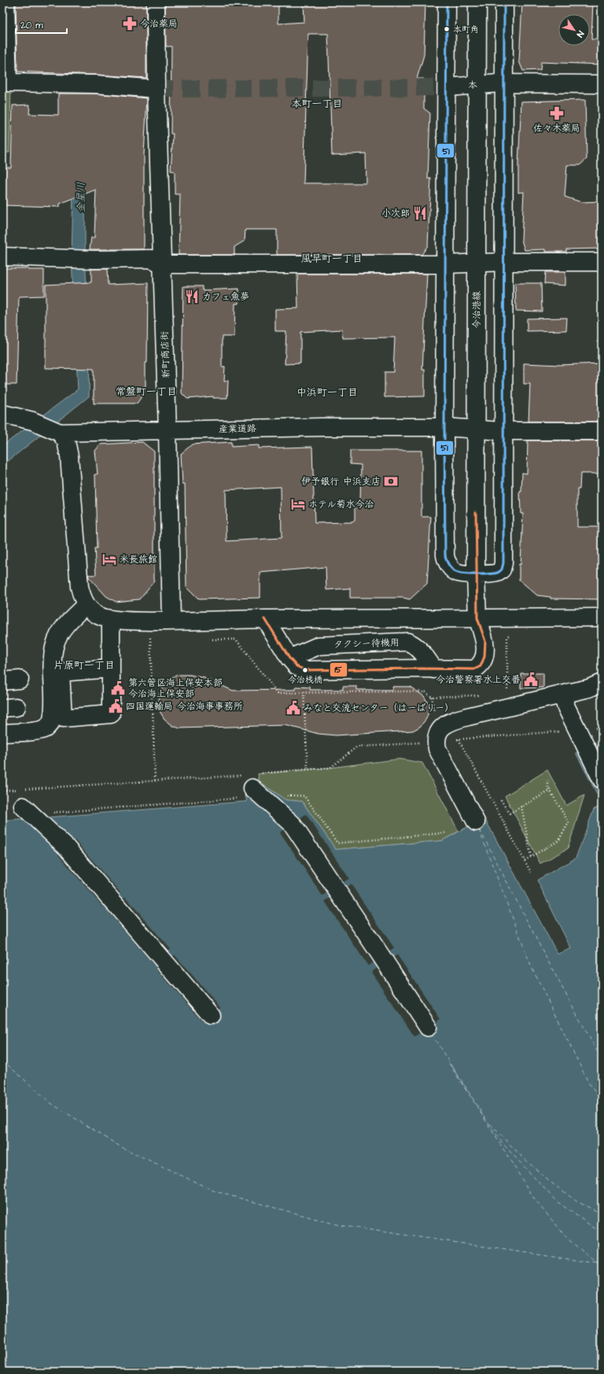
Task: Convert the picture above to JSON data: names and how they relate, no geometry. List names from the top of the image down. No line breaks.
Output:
{"streets":{"street":["本","今治港線","新町商店街","産業道路","タクシー待機用"]},"crossings":[["本","今治港線"],["今治港線","産業道路"],["今治港線","タクシー待機用"],["新町商店街","産業道路"]],"districts":["本町一丁目","風早町一丁目","常盤町一丁目","中浜町一丁目","片原町一丁目"],"water":["金星川"],"places":{"pharmacy":["今治薬局","佐々木薬局"],"other":["本町角","今治桟橋"],"restaurant":["小次郎","カフェ魚夢"],"bank":["伊予銀行 中浜支店"],"hotel":["ホテル菊水今治","米長旅館"],"public building":["今治警察署水上交番","第六管区海上保安本部 今治海上保安部","四国運輸局 今治海事事務所","みなと交流センター（はーばりー）"]},"lines":["transit line 51","transit line 15"],"scale_bar":"20 m","north":"bottom right"}
